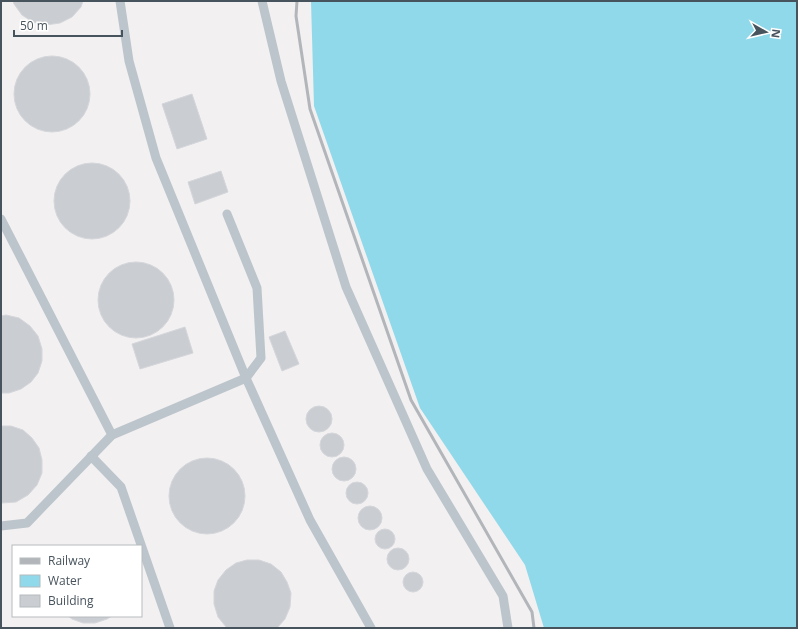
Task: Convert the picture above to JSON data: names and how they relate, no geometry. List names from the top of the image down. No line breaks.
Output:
{"legend":["Railway","Water","Building"],"scale_bar":"50 m","north":"right"}
